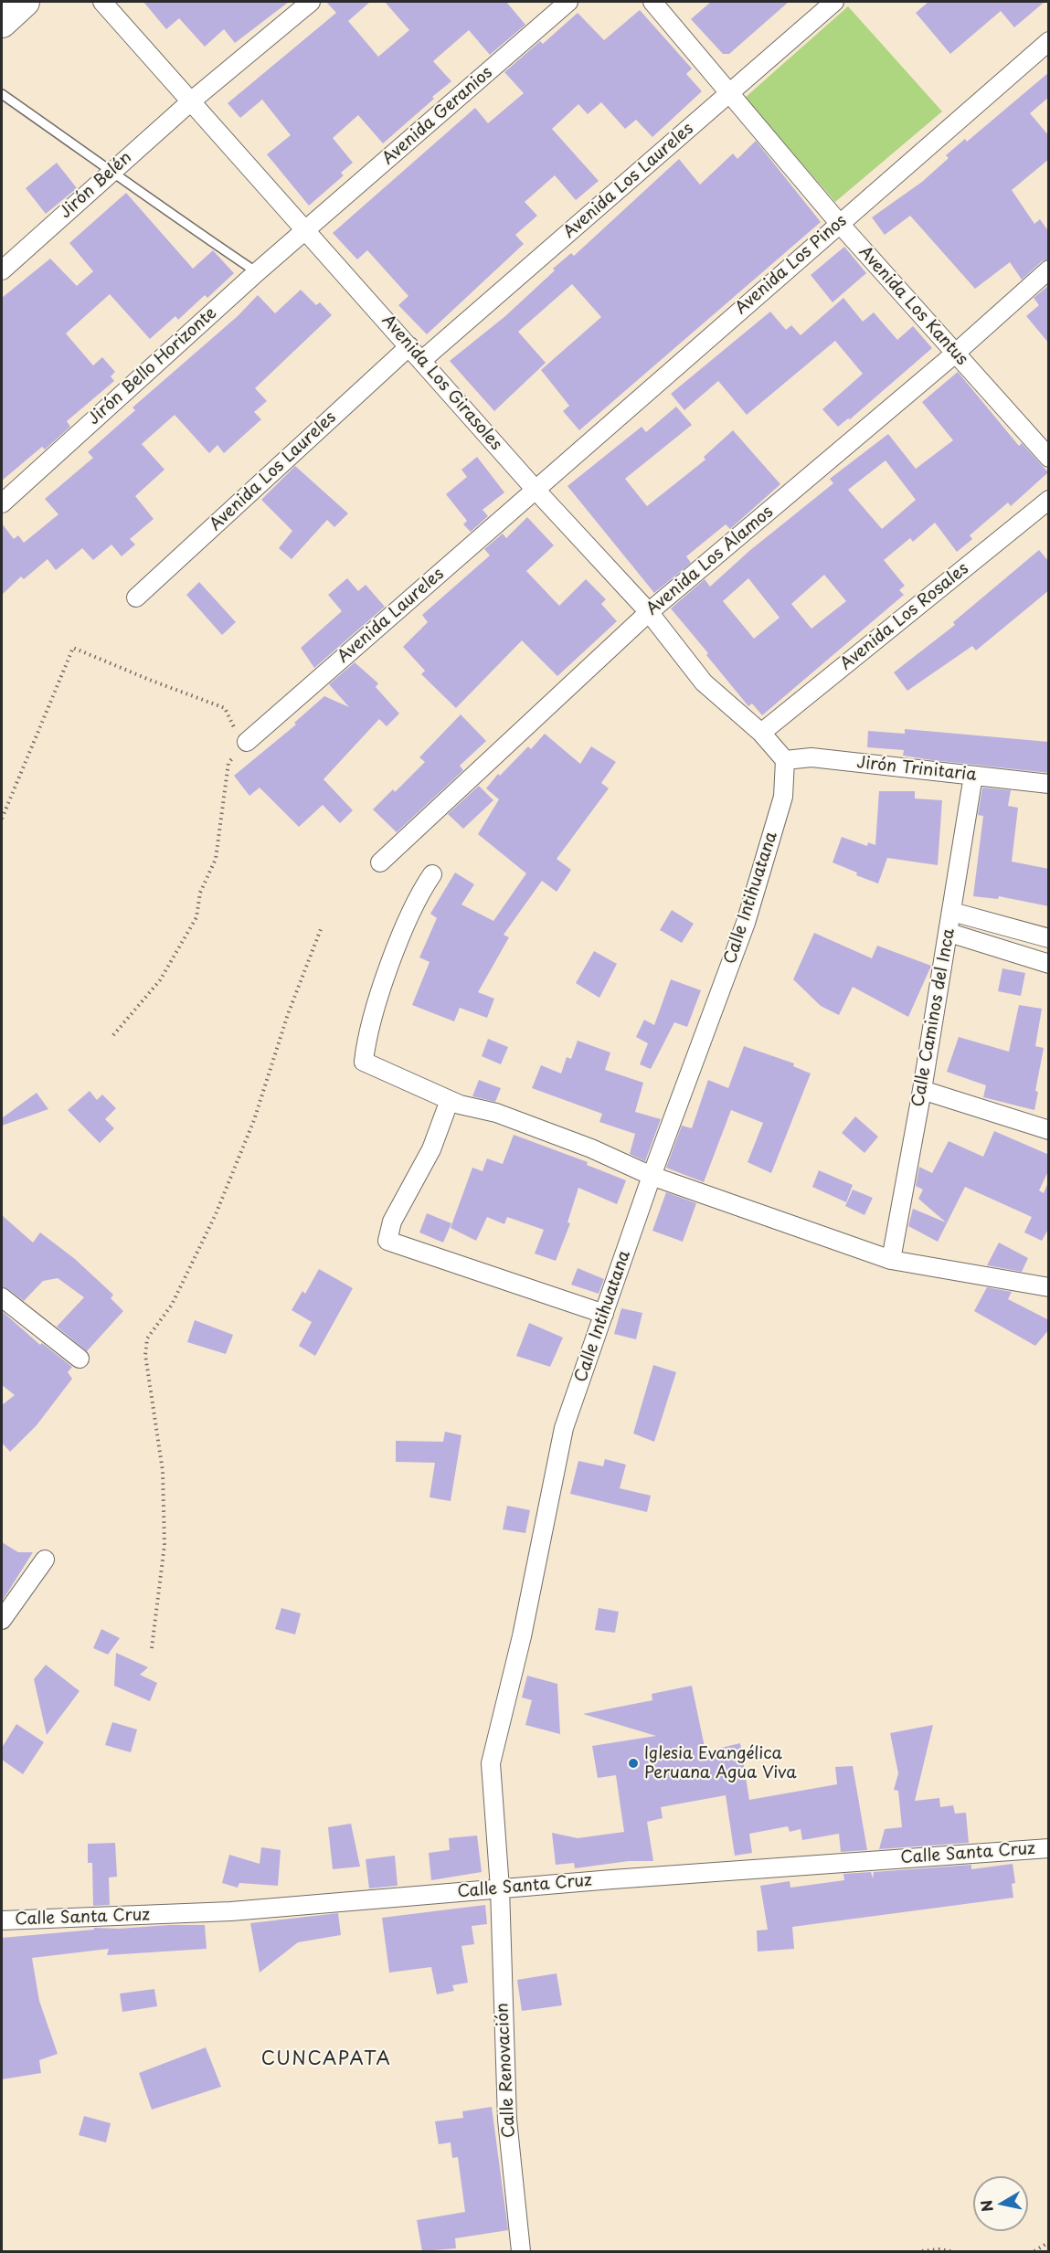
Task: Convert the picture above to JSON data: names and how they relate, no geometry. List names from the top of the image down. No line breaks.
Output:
{"streets":{"street":["Avenida Geranios","Avenida Los Laureles","Jirón Belén","Avenida Los Pinos","Avenida Los Kantus","Jirón Bello Horizonte","Avenida Los Girasoles","Avenida Los Alamos","Avenida Laureles","Avenida Los Rosales","Jirón Trinitaria","Calle Intihuatana","Calle Caminos del Inca","Calle Santa Cruz","Calle Renovación"]},"crossings":[["Avenida Geranios","Jirón Bello Horizonte"],["Avenida Geranios","Avenida Los Girasoles"],["Avenida Los Laureles","Avenida Los Kantus"],["Avenida Los Laureles","Avenida Los Girasoles"],["Jirón Belén","Avenida Los Girasoles"],["Avenida Los Pinos","Avenida Los Kantus"],["Avenida Los Pinos","Avenida Los Girasoles"],["Avenida Los Pinos","Avenida Laureles"],["Avenida Los Kantus","Avenida Los Alamos"],["Jirón Bello Horizonte","Avenida Los Girasoles"],["Avenida Los Girasoles","Avenida Los Alamos"],["Avenida Los Girasoles","Avenida Laureles"],["Avenida Los Girasoles","Avenida Los Rosales"],["Avenida Los Girasoles","Jirón Trinitaria"],["Avenida Los Girasoles","Calle Intihuatana"],["Jirón Trinitaria","Calle Intihuatana"],["Jirón Trinitaria","Calle Caminos del Inca"],["Calle Intihuatana","Calle Santa Cruz"],["Calle Intihuatana","Calle Renovación"],["Calle Santa Cruz","Calle Renovación"]],"districts":["CUNCAPATA"],"places":["Iglesia Evangélica Peruana Agua Viva"],"north":"left"}
